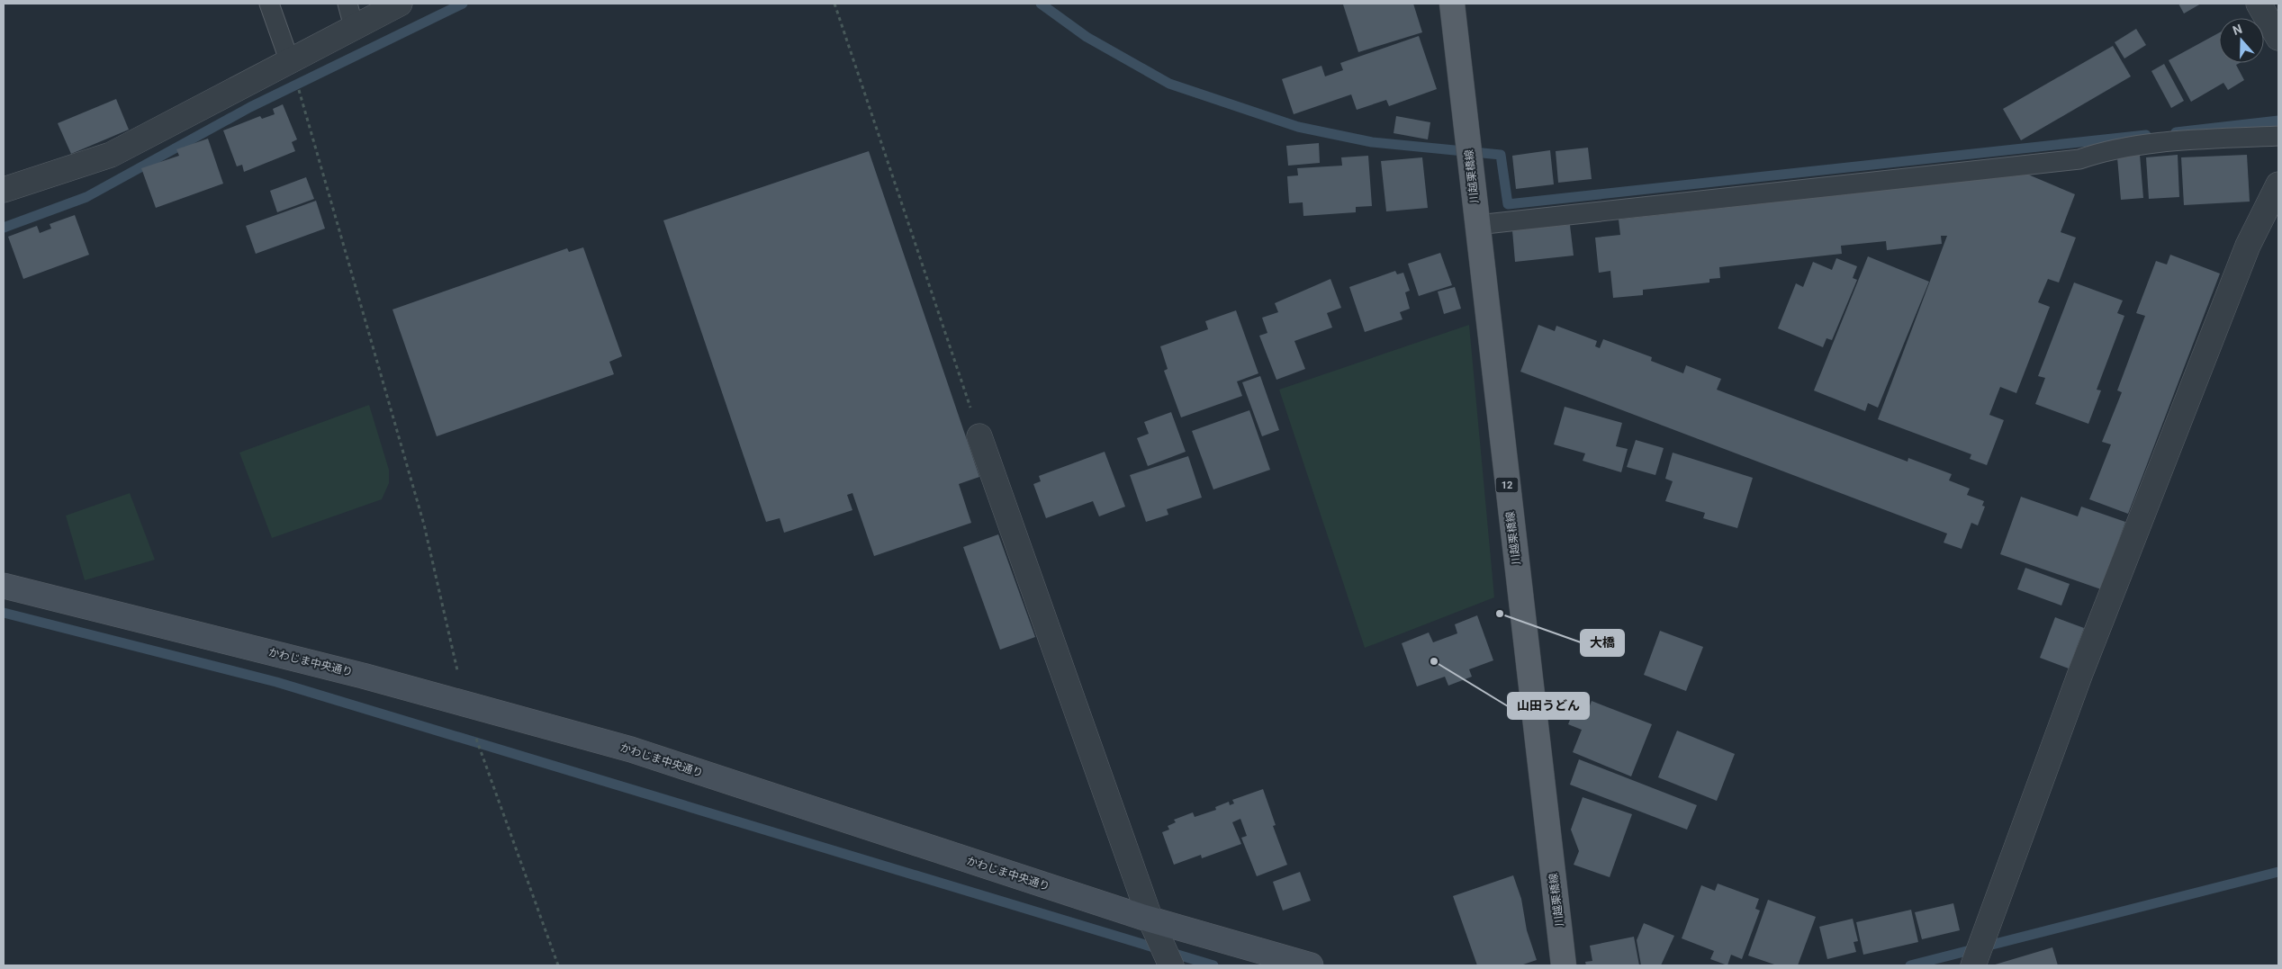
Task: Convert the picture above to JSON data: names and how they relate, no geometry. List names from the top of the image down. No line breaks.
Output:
{"streets":{"main road":["川越栗橋線","12"],"street":["かわじま中央通り"]},"places":["大橋","山田うどん"],"north":"top"}
